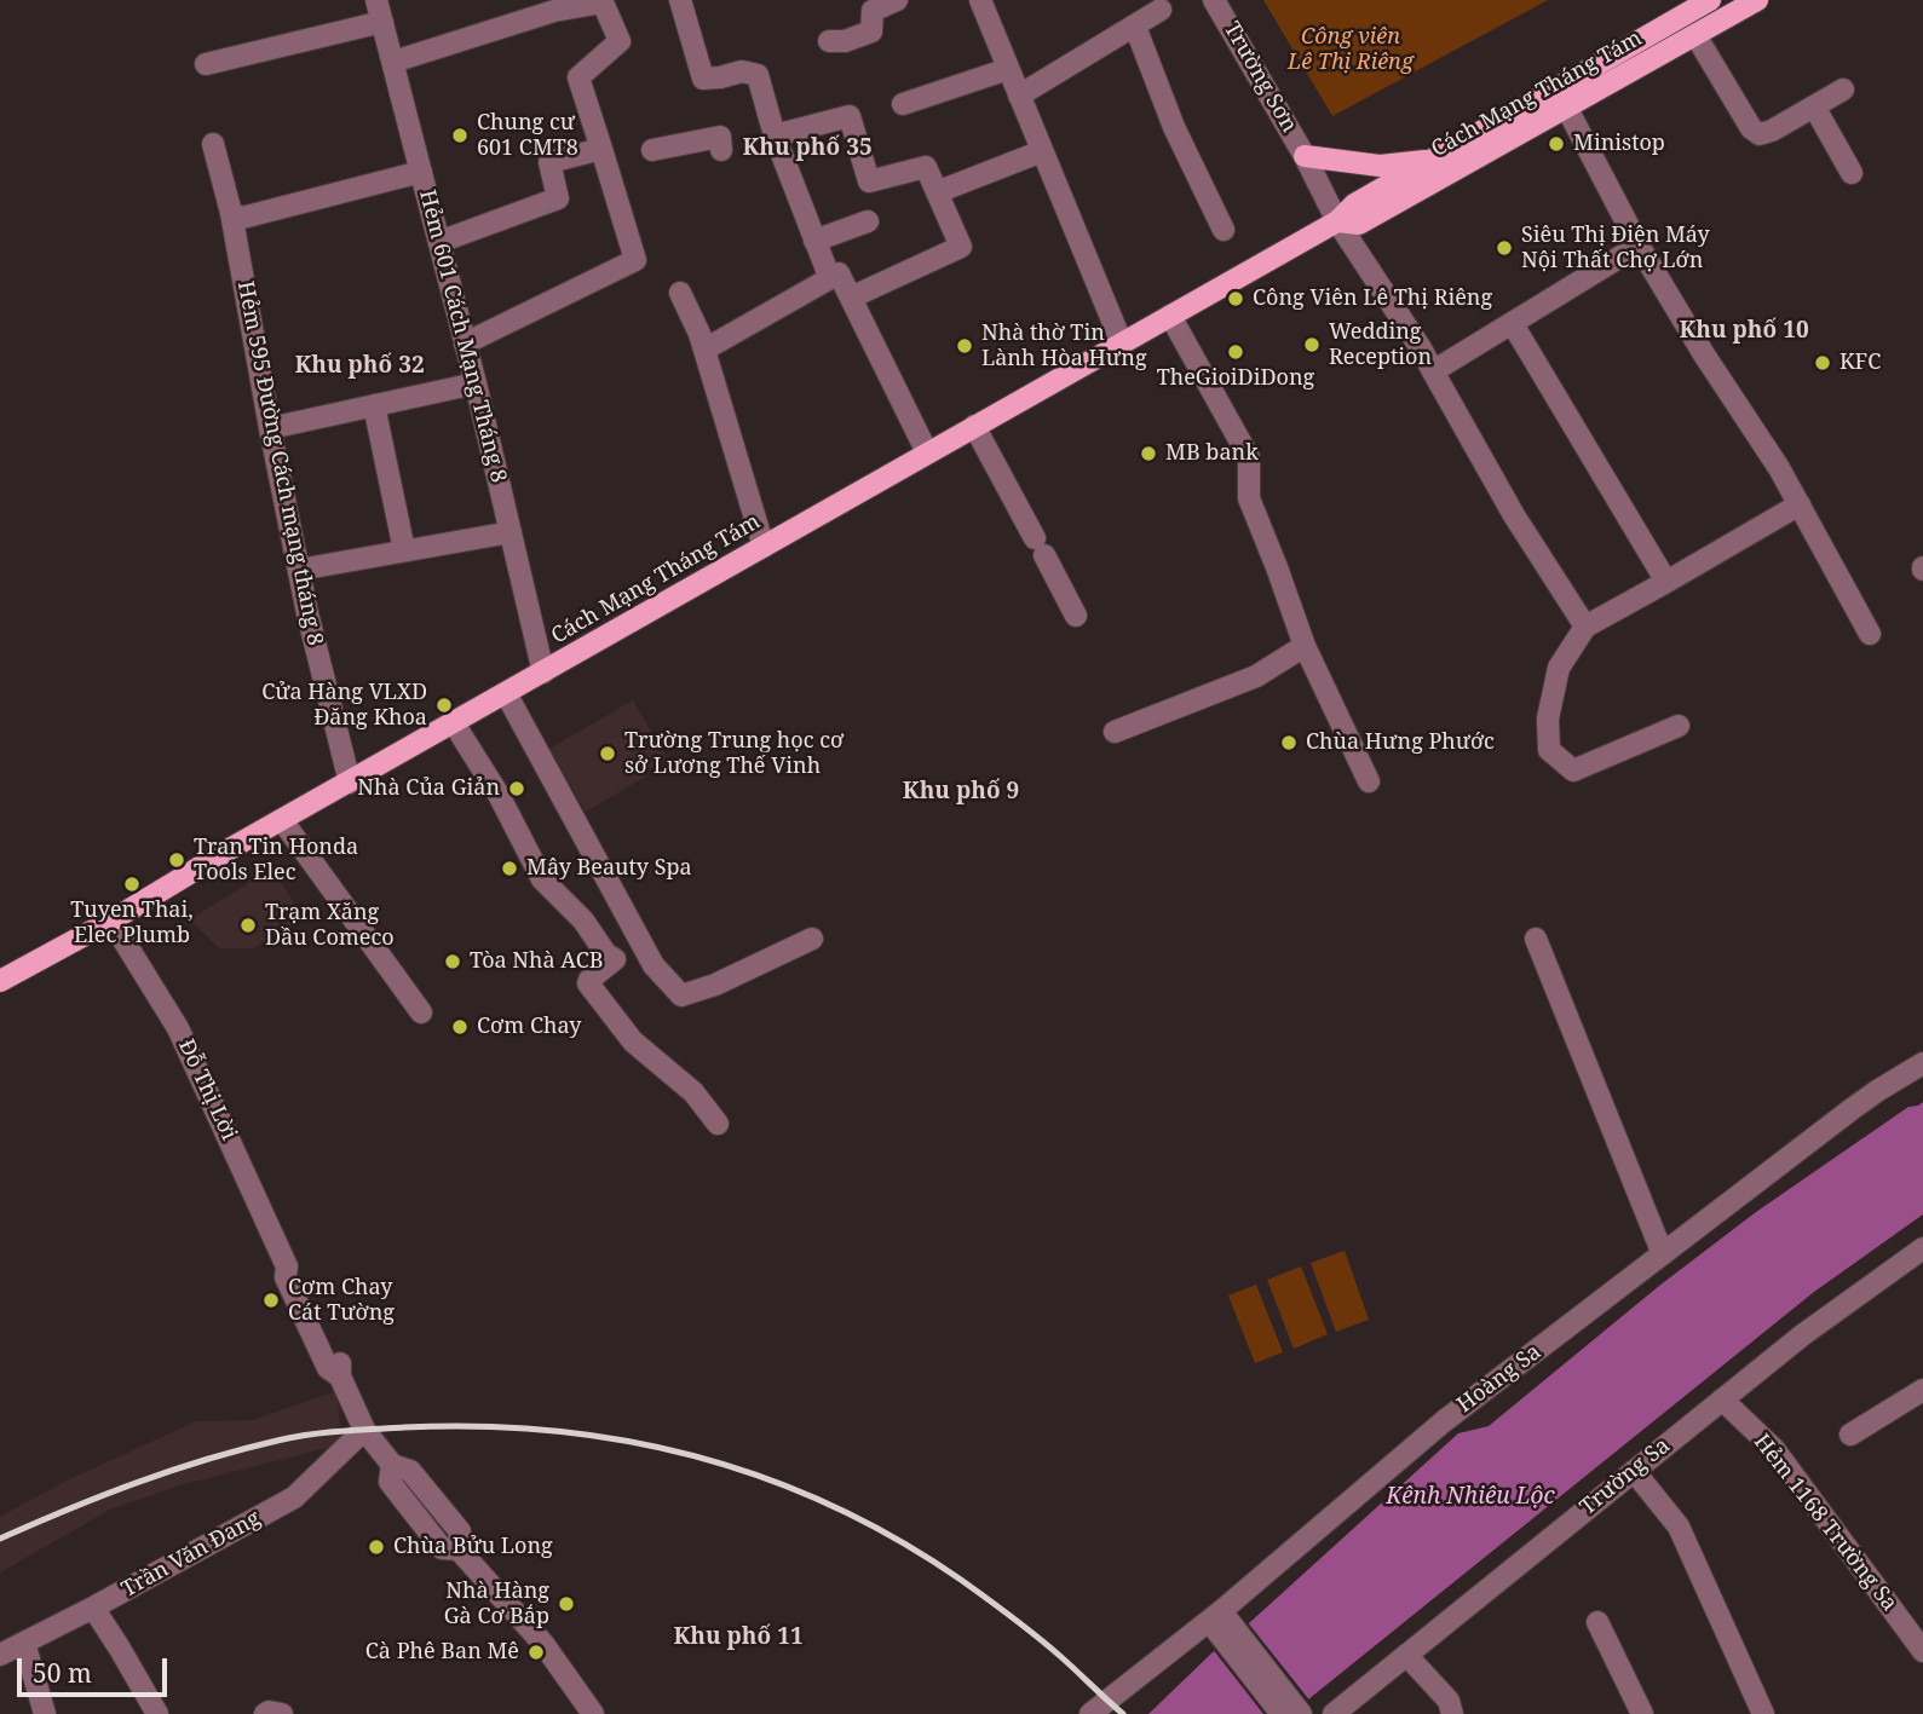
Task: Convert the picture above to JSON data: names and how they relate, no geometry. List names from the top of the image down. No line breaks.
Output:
{"streets":{"main road":["Cách Mạng Tháng Tám"],"street":["Trường Sơn","Hẻm 601 Cách Mạng Tháng 8","Hẻm 595 Đường Cách mạng tháng 8","Đỗ Thị Lời","Hoàng Sa","Trường Sa","Hẻm 1168 Trường Sa","Trần Văn Ðang"]},"crossings":[["Trường Sơn","Cách Mạng Tháng Tám"],["Cách Mạng Tháng Tám","Hẻm 601 Cách Mạng Tháng 8"],["Cách Mạng Tháng Tám","Hẻm 595 Đường Cách mạng tháng 8"],["Cách Mạng Tháng Tám","Đỗ Thị Lời"],["Hẻm 601 Cách Mạng Tháng 8","Hẻm 595 Đường Cách mạng tháng 8"],["Đỗ Thị Lời","Trần Văn Ðang"],["Trường Sa","Hẻm 1168 Trường Sa"]],"districts":["Khu phố 35","Khu phố 10","Khu phố 32","Khu phố 9","Khu phố 11"],"water":["Kênh Nhiêu Lộc"],"parks":["Công viên Lê Thị Riêng"],"places":["Chung cư 601 CMT8","Ministop","Siêu Thị Điện Máy Nội Thất Chợ Lớn","Công Viên Lê Thị Riêng","Wedding Reception","Nhà thờ Tin Lành Hòa Hưng","TheGioiDiDong","KFC","MB bank","Cửa Hàng VLXD Đăng Khoa","Chùa Hưng Phước","Trường Trung học cơ sở Lương Thế Vinh","Nhà Của Giản","Tran Tin Honda Tools Elec","Mây Beauty Spa","Tuyen Thai, Elec Plumb","Trạm Xăng Dầu Comeco","Tòa Nhà ACB","Cơm Chay","Cơm Chay Cát Tường","Chùa Bửu Long","Nhà Hàng Gà Cơ Bắp","Cà Phê Ban Mê"],"scale_bar":"50 m"}
